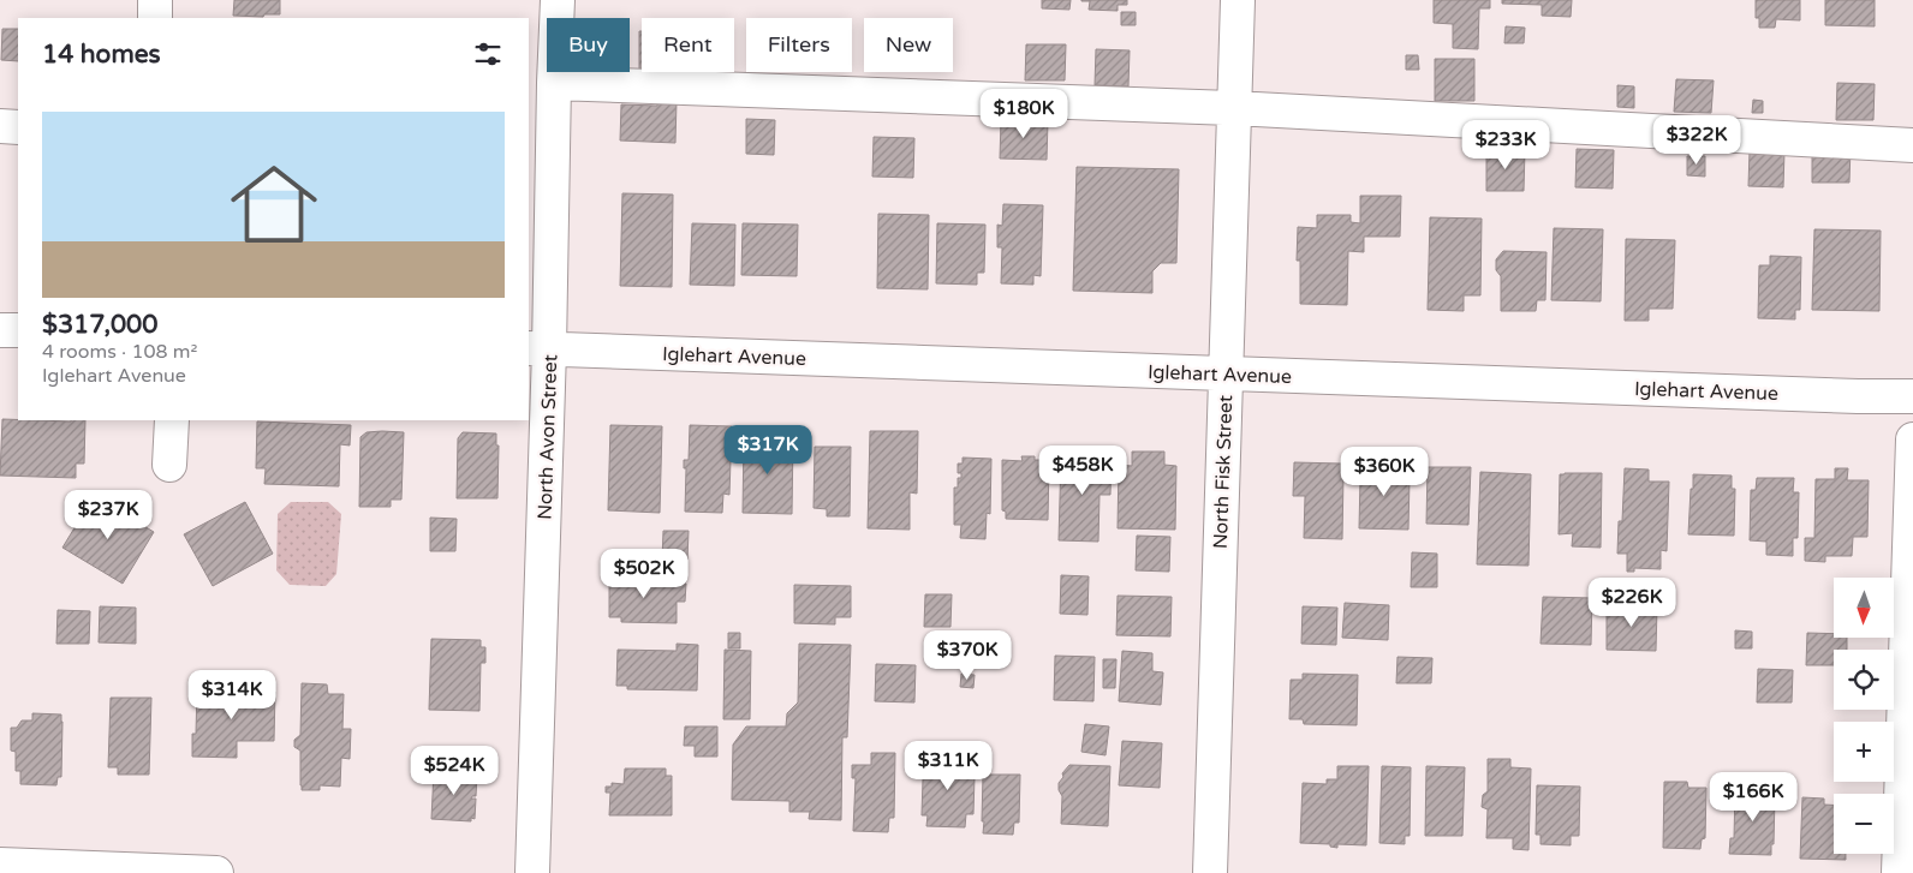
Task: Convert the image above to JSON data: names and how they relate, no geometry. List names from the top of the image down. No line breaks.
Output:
{"streets":{"street":["Iglehart Avenue","North Avon Street","North Fisk Street"]},"crossings":[["Iglehart Avenue","North Avon Street"],["Iglehart Avenue","North Fisk Street"]],"north":"bottom","page":{"chip":["Buy","Rent","Filters","New"],"heading":"14 homes","price":["$180K","$322K","$233K","$317K","$458K","$360K","$237K","$502K","$226K","$370K","$314K","$311K","$524K","$166K"],"list":[{"name":"$317,000","note":"4 rooms · 108 m² · Iglehart Avenue"}],"map_buttons":["+","−"]}}
